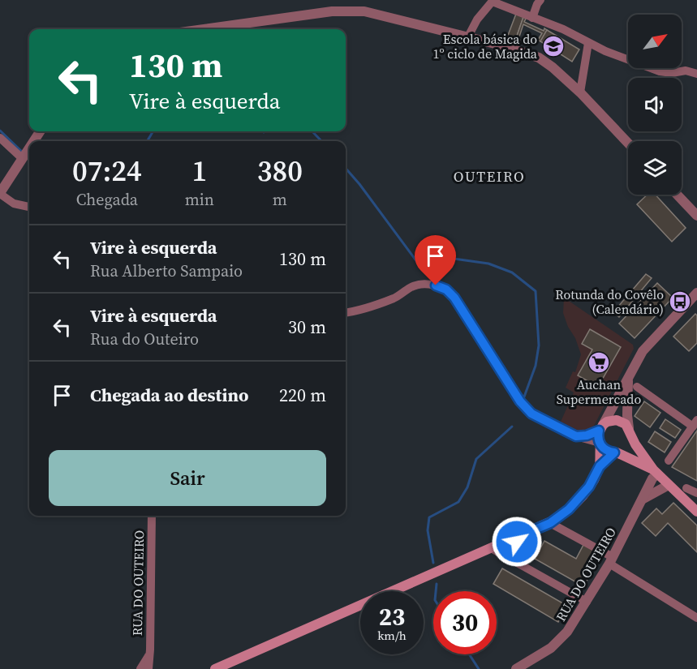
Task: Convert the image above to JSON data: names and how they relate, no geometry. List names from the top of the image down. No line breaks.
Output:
{"streets":{"street":["RUA DO OUTEIRO"]},"districts":["OUTEIRO"],"places":{"school or university":["Escola básica do 1º ciclo de Magida"],"bus stop":["Rotunda do Covêlo (Calendário)"],"supermarket":["Auchan Supermercado"]},"north":"top right","page":{"turn":["130 m","Vire à esquerda"],"eta":["07:24","Chegada","1","min","380","m"],"list":[{"name":"Vire à esquerda","note":"Rua Alberto Sampaio","value":"130 m"},{"name":"Vire à esquerda","note":"Rua do Outeiro","value":"30 m"},{"name":"Chegada ao destino","value":"220 m"}],"buttons":"Sair","speed":"23 km/h","limit":"30"}}
